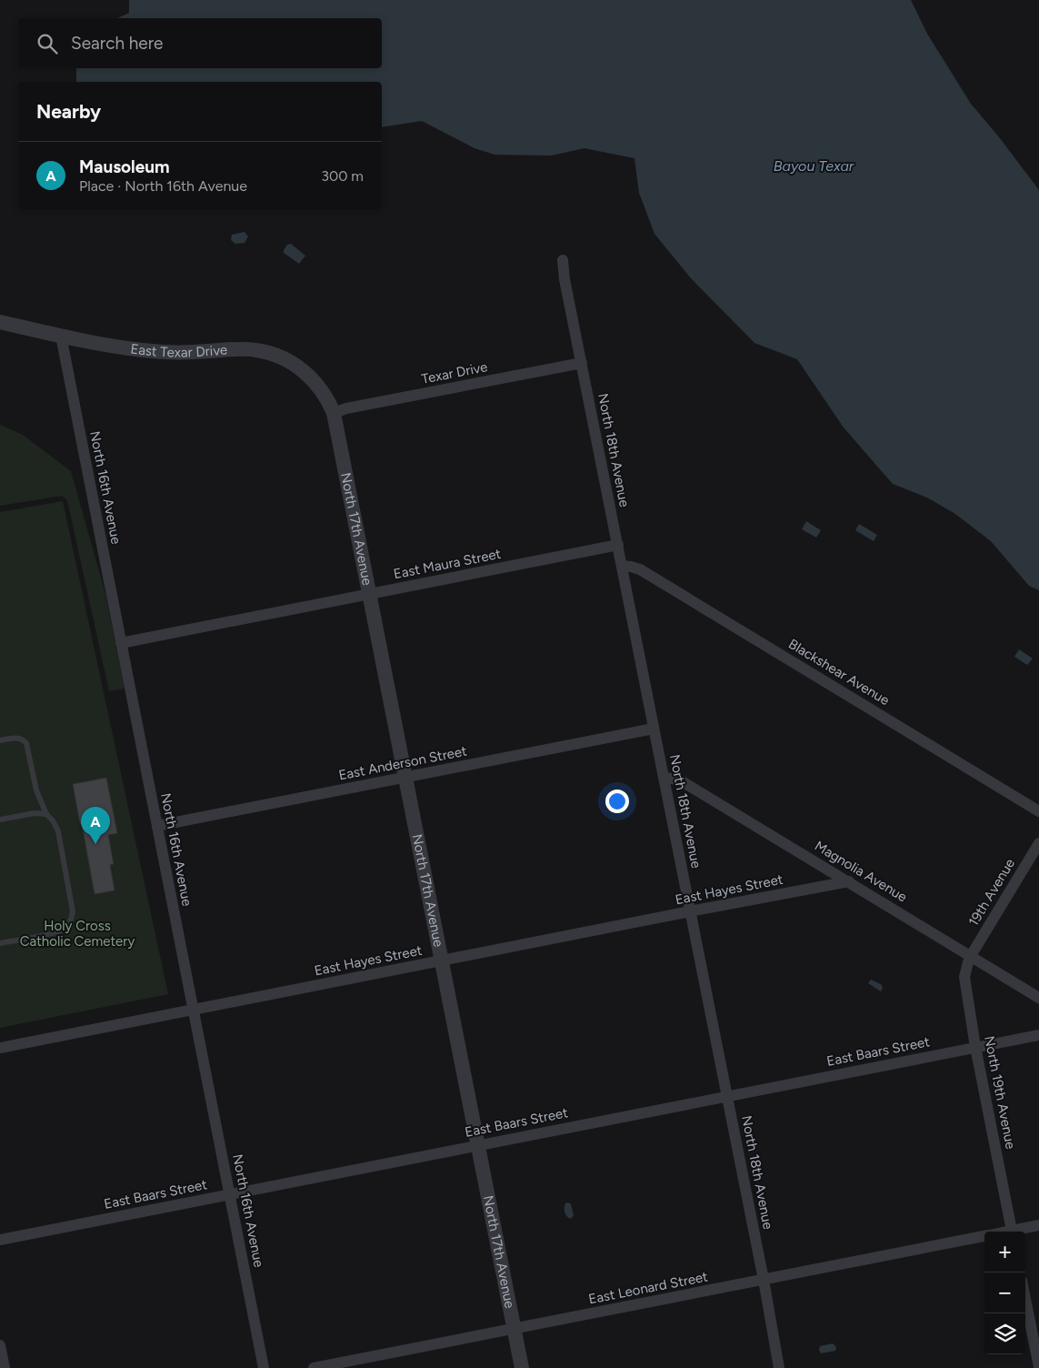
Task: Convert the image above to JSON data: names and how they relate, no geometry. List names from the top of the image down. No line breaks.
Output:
{"streets":{"street":["East Texar Drive","Texar Drive","North 18th Avenue","North 16th Avenue","North 17th Avenue","East Maura Street","Blackshear Avenue","East Anderson Street","Magnolia Avenue","East Hayes Street","19th Avenue","East Baars Street","North 19th Avenue","East Leonard Street"]},"crossings":[["East Texar Drive","Texar Drive"],["East Texar Drive","North 16th Avenue"],["East Texar Drive","North 17th Avenue"],["Texar Drive","North 18th Avenue"],["Texar Drive","North 17th Avenue"],["North 18th Avenue","East Maura Street"],["North 18th Avenue","Blackshear Avenue"],["North 18th Avenue","East Anderson Street"],["North 18th Avenue","Magnolia Avenue"],["North 18th Avenue","East Hayes Street"],["North 18th Avenue","East Baars Street"],["North 18th Avenue","East Leonard Street"],["North 16th Avenue","East Maura Street"],["North 16th Avenue","East Anderson Street"],["North 16th Avenue","East Hayes Street"],["North 16th Avenue","East Baars Street"],["North 17th Avenue","East Maura Street"],["North 17th Avenue","East Anderson Street"],["North 17th Avenue","East Hayes Street"],["North 17th Avenue","East Baars Street"],["North 17th Avenue","East Leonard Street"],["Magnolia Avenue","East Hayes Street"],["Magnolia Avenue","19th Avenue"],["Magnolia Avenue","North 19th Avenue"],["19th Avenue","North 19th Avenue"],["East Baars Street","North 19th Avenue"]],"water":["Bayou Texar"],"parks":["Holy Cross Catholic Cemetery"],"page":{"search":"Search here","heading":"Nearby","list":[{"mark":"A","name":"Mausoleum","note":"Place · North 16th Avenue","value":"300 m"}],"pins":"A","map_buttons":["+","−"]}}
